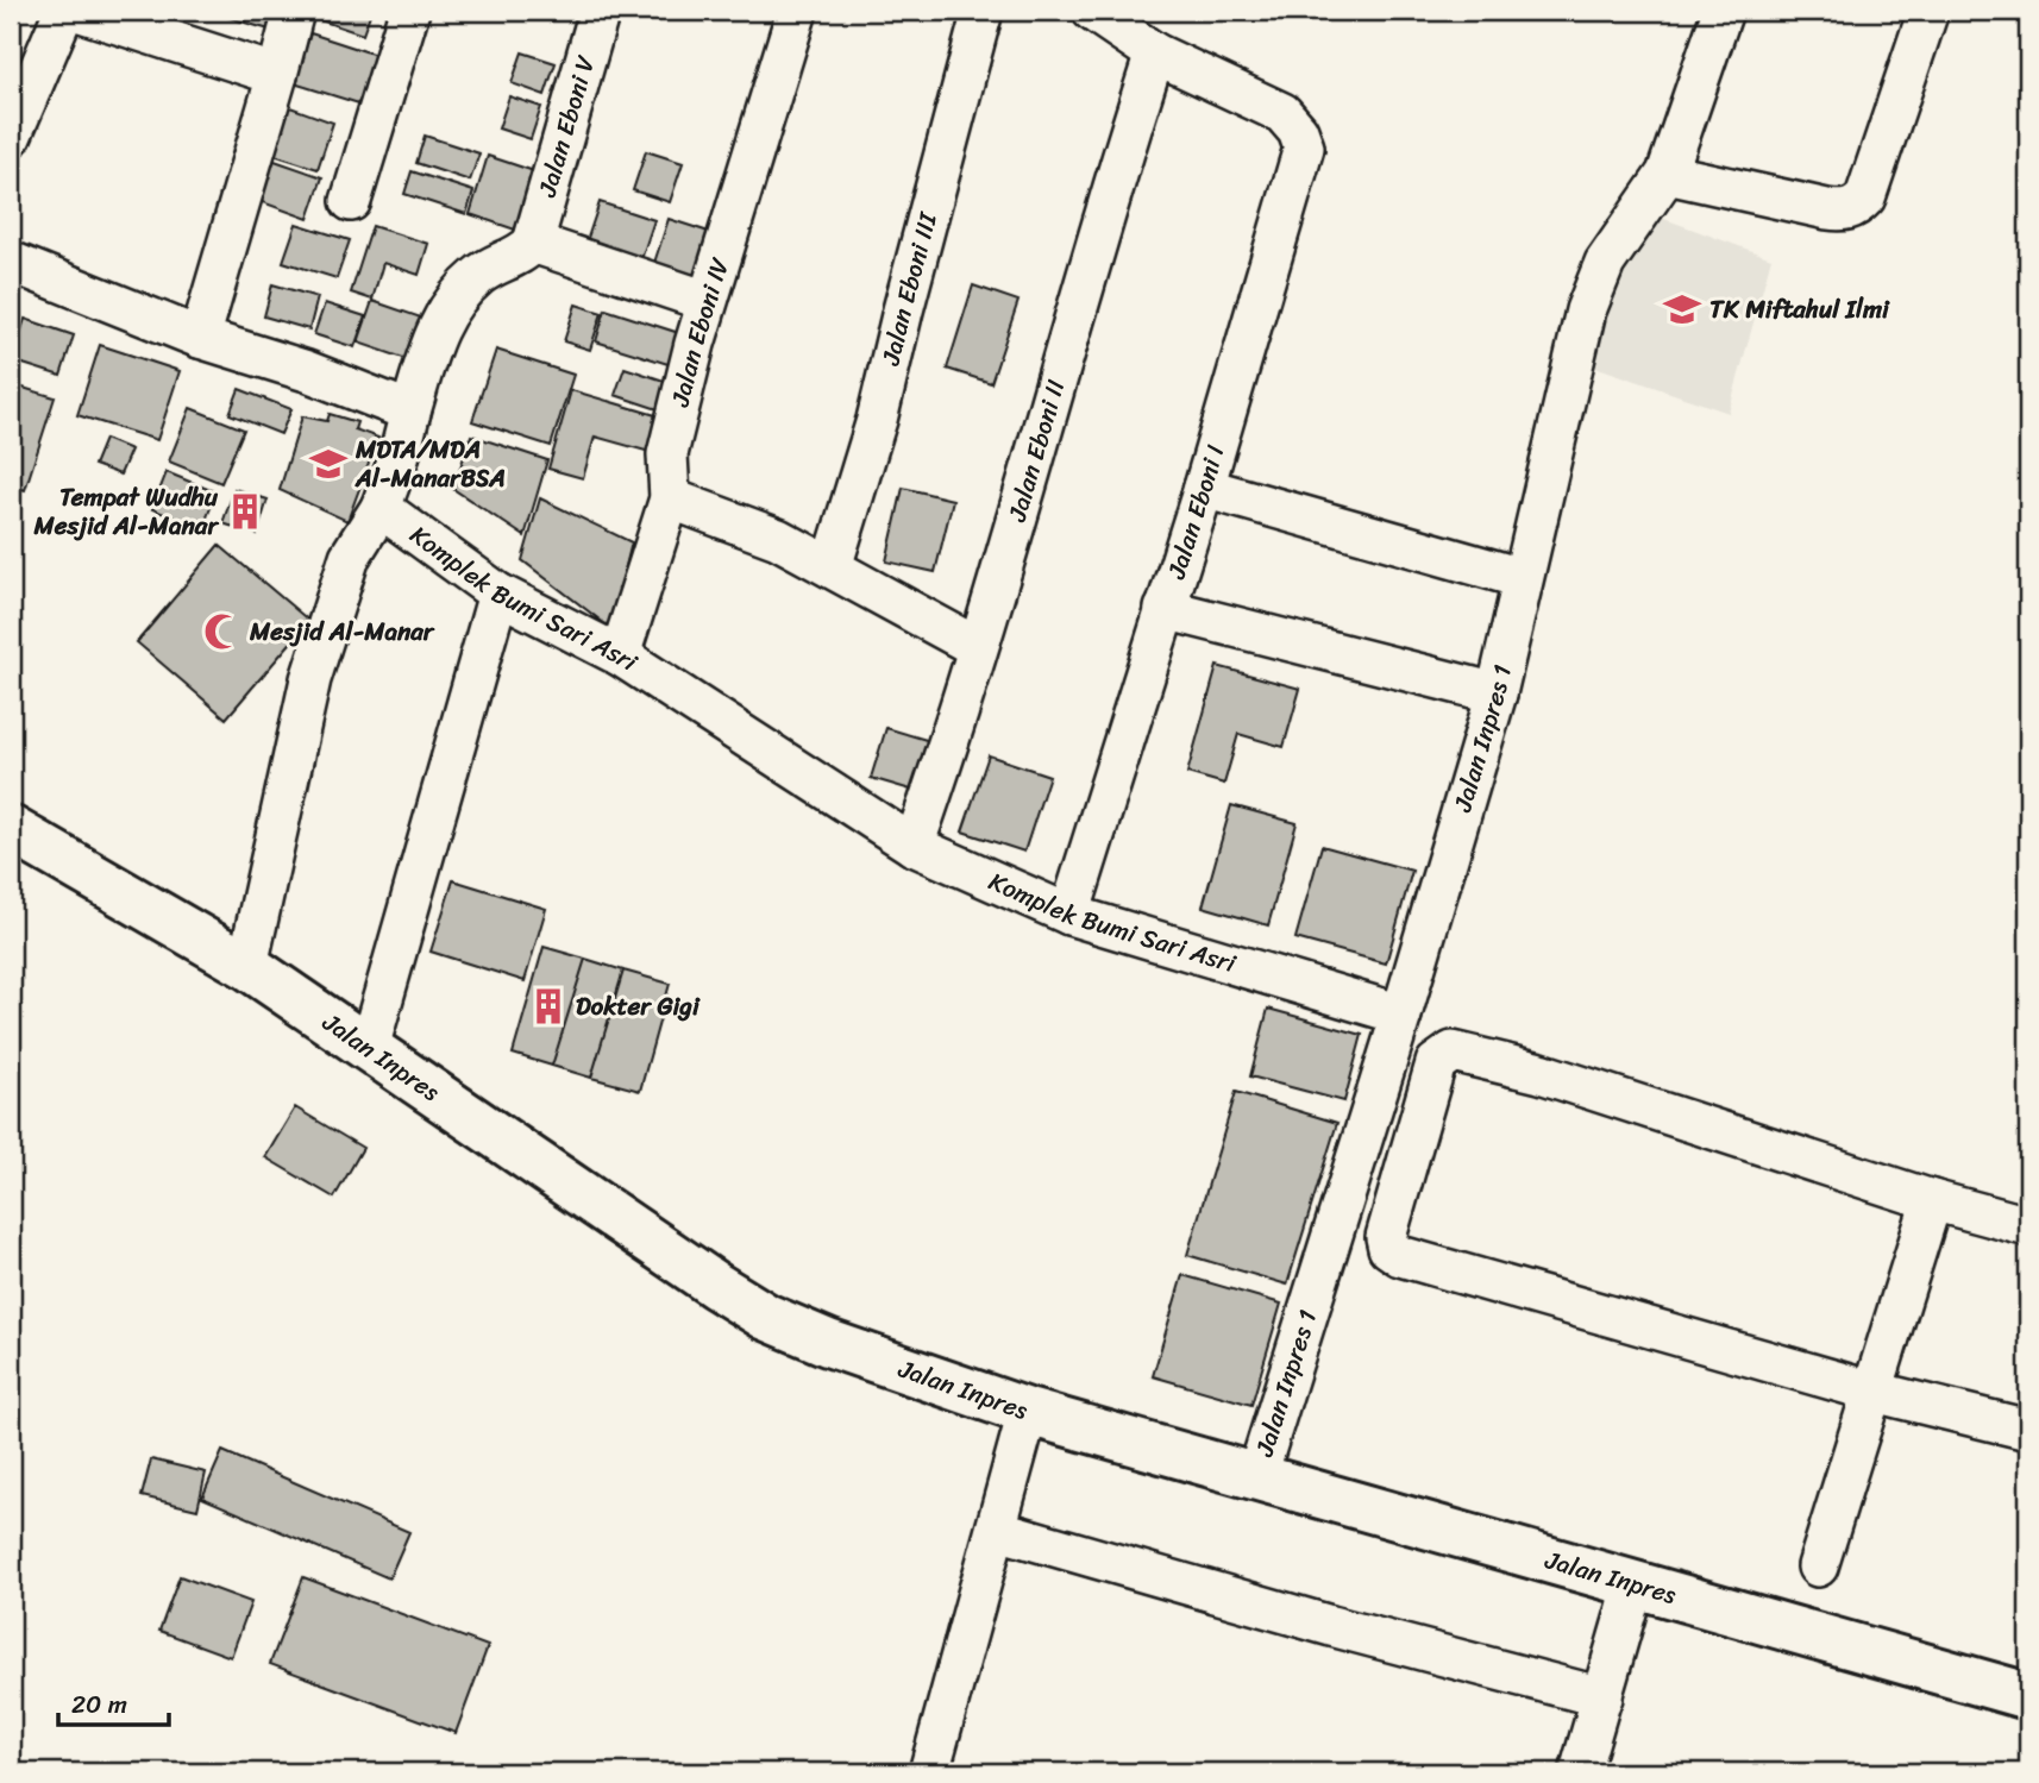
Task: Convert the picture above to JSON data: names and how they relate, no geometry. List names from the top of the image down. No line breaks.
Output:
{"streets":{"main road":["Jalan Inpres"],"street":["Jalan Eboni V","Jalan Eboni III","Jalan Eboni IV","Jalan Eboni II","Jalan Eboni I","Komplek Bumi Sari Asri","Jalan Inpres 1"]},"crossings":[["Jalan Eboni IV","Komplek Bumi Sari Asri"],["Jalan Eboni II","Jalan Eboni I"],["Jalan Eboni II","Komplek Bumi Sari Asri"],["Jalan Eboni I","Komplek Bumi Sari Asri"],["Komplek Bumi Sari Asri","Jalan Inpres 1"],["Jalan Inpres 1","Jalan Inpres"]],"places":{"school or university":["TK Miftahul Ilmi","MDTA/MDA Al-ManarBSA"],"building":["Tempat Wudhu Mesjid Al-Manar","Dokter Gigi"],"mosque":["Mesjid Al-Manar"]},"scale_bar":"20 m"}
